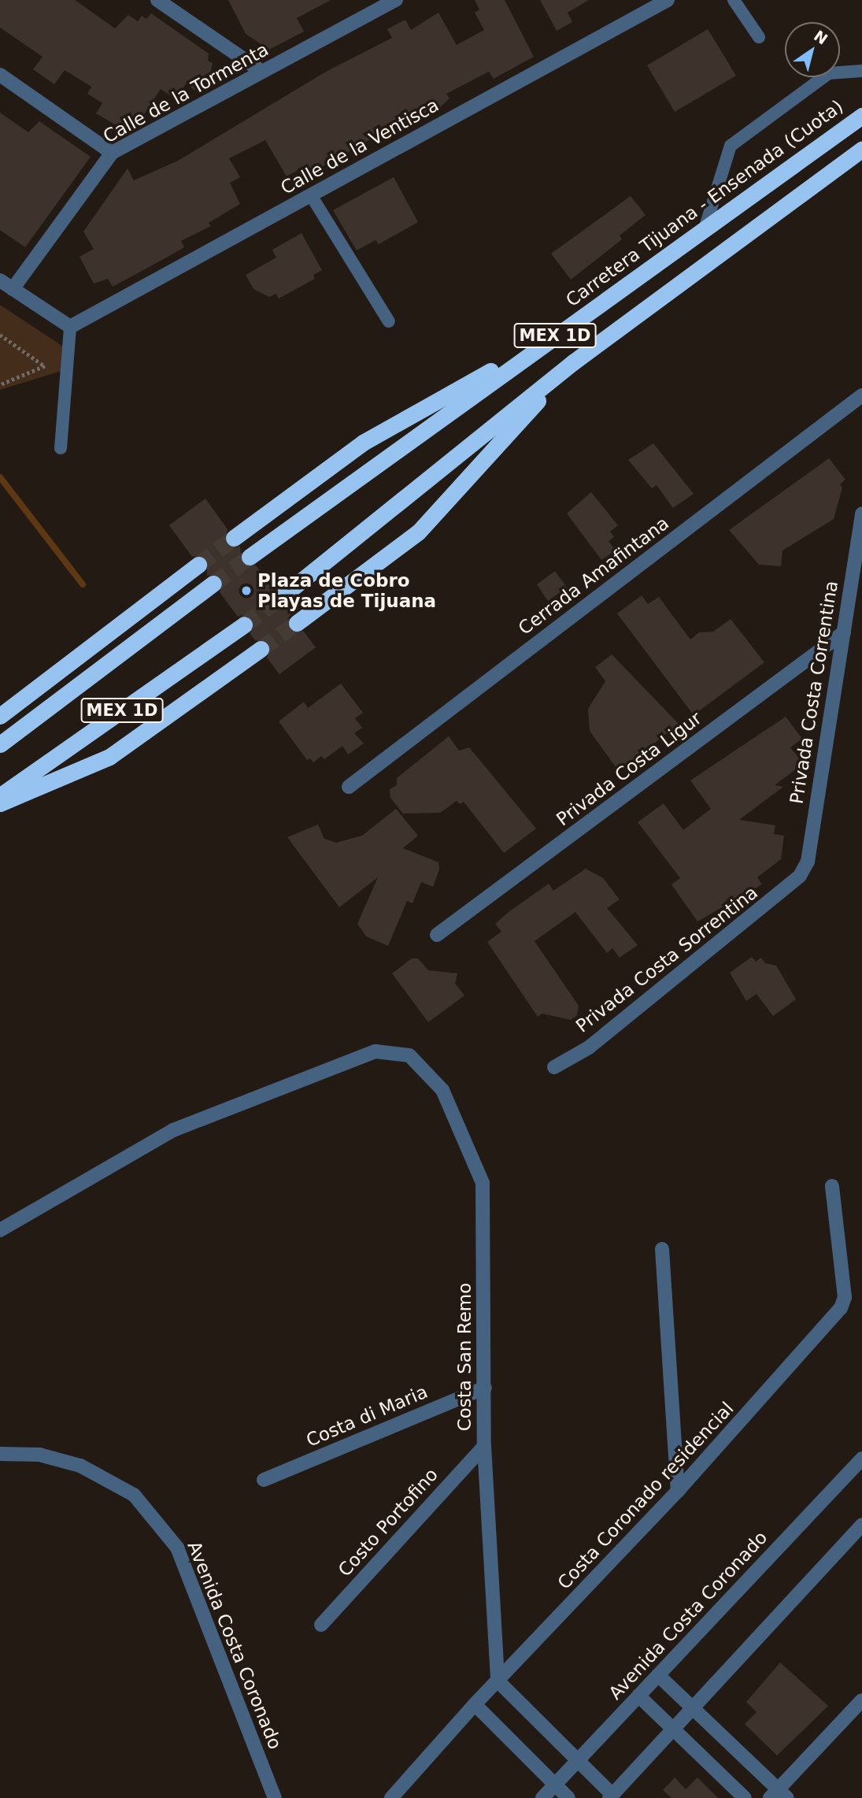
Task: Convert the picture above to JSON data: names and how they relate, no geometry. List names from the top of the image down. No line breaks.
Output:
{"streets":{"highway":["Carretera Tijuana - Ensenada (Cuota)","MEX 1D"],"street":["Calle de la Tormenta","Calle de la Ventisca","Cerrada Amafintana","Privada Costa Correntina","Privada Costa Ligur","Privada Costa Sorrentina","Costa San Remo","Costa di Maria","Costa Coronado residencial","Costo Portofino","Avenida Costa Coronado"]},"crossings":[["Privada Costa Correntina","Privada Costa Ligur"],["Privada Costa Correntina","Privada Costa Sorrentina"],["Costa San Remo","Costa di Maria"],["Costa San Remo","Costa Coronado residencial"],["Costa San Remo","Costo Portofino"]],"places":["Plaza de Cobro Playas de Tijuana"],"north":"top right"}
